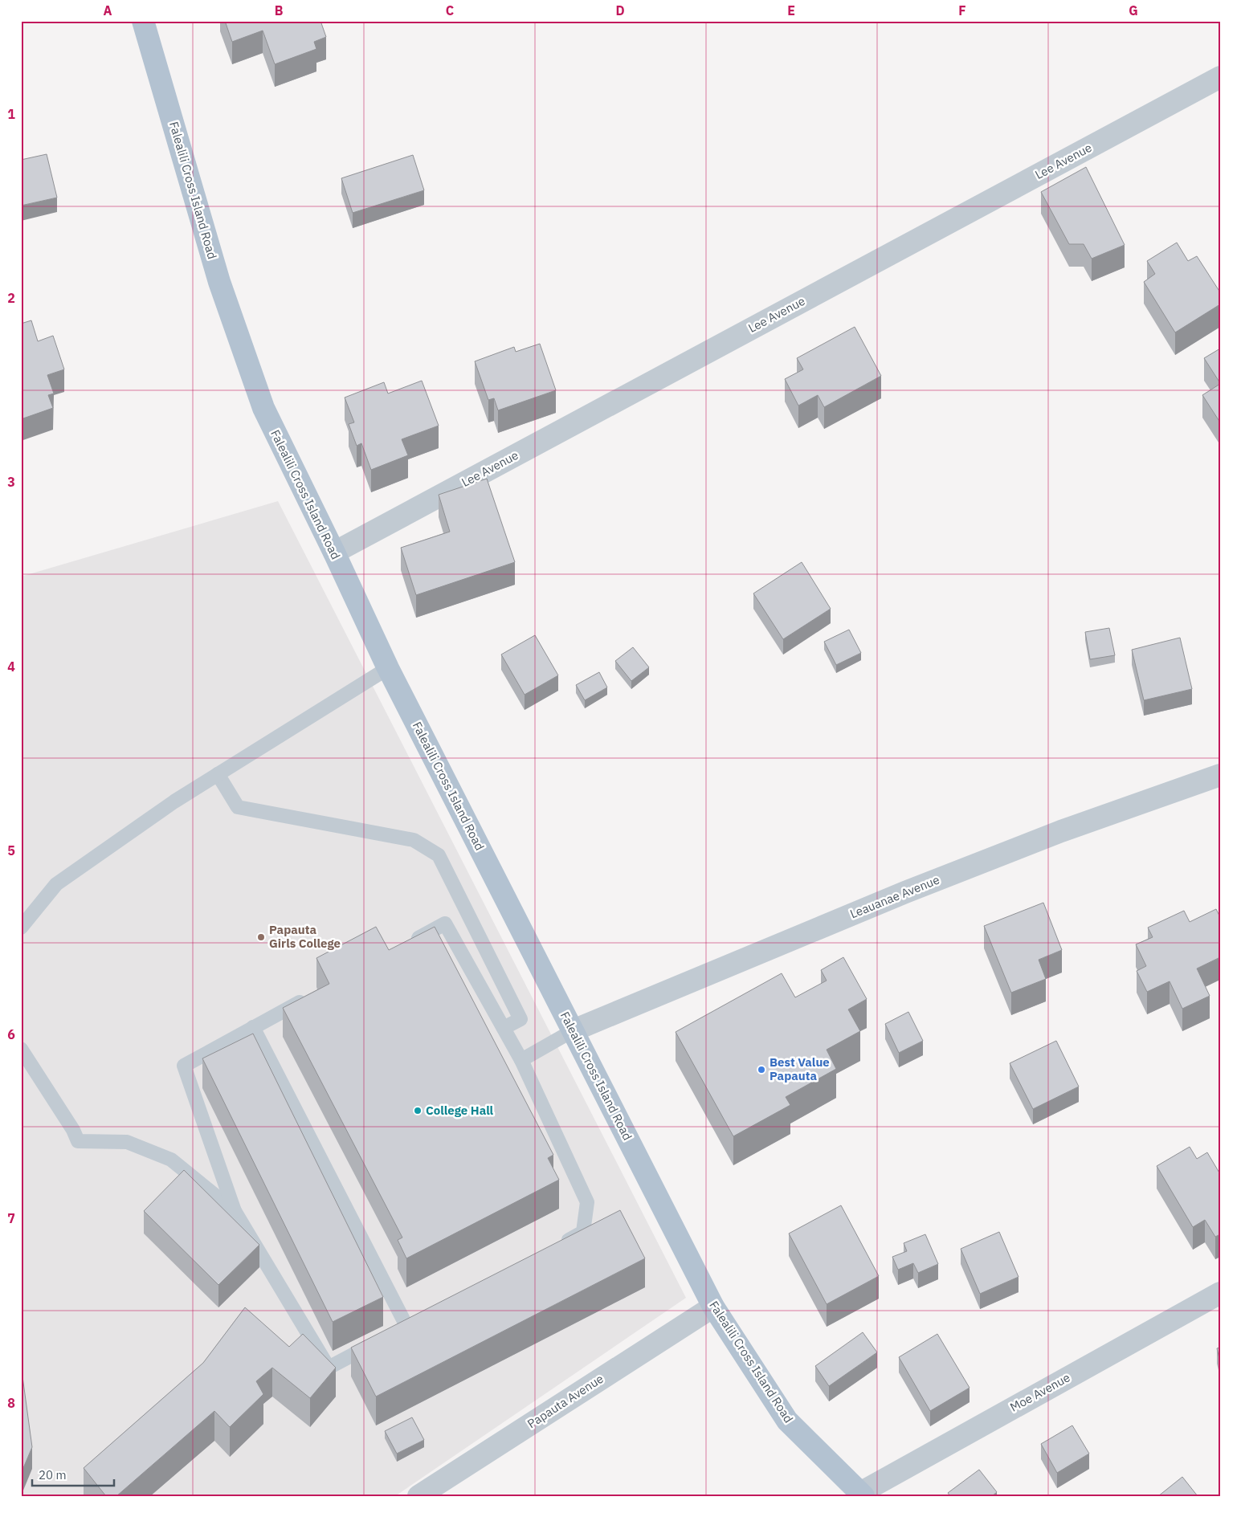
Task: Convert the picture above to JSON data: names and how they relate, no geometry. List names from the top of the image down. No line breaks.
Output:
{"streets":{"main road":["Falealili Cross Island Road"],"street":["Lee Avenue","Leauanae Avenue","Moe Avenue","Papauta Avenue"]},"crossings":[["Lee Avenue","Falealili Cross Island Road"],["Falealili Cross Island Road","Leauanae Avenue"],["Falealili Cross Island Road","Moe Avenue"],["Falealili Cross Island Road","Papauta Avenue"]],"places":["Papauta Girls College","Best Value Papauta","College Hall"],"scale_bar":"20 m","grid":{"columns":["A","B","C","D","E","F","G"],"rows":["1","2","3","4","5","6","7","8"]}}
